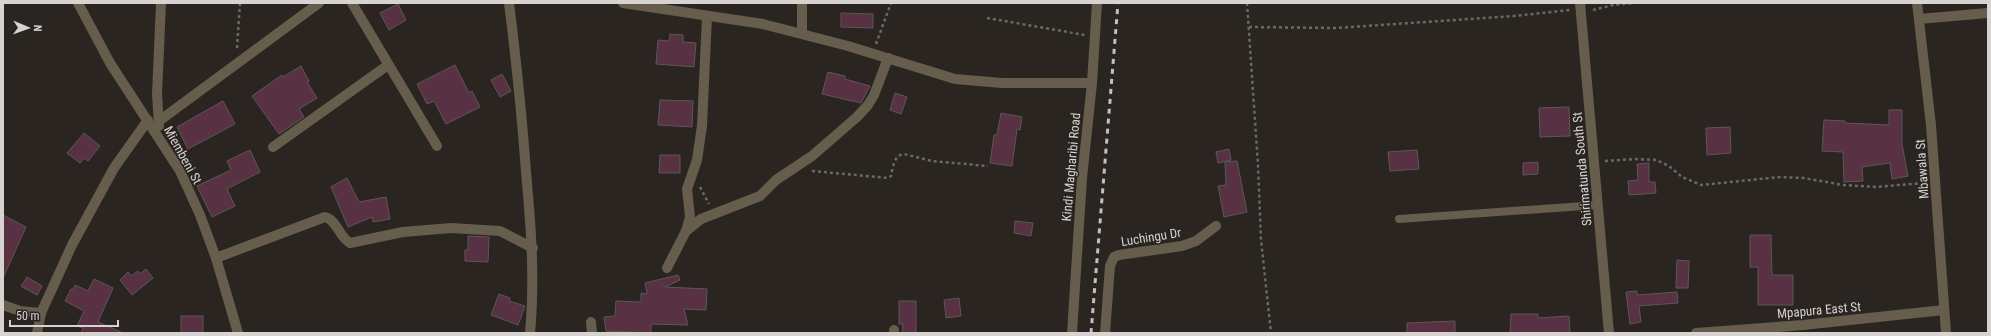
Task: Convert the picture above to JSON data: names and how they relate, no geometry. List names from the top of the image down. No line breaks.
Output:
{"streets":{"street":["Miembeni St","Kindi Magharibi Road","Shirimatunda South St","Mbawala St","Luchingu Dr","Mpapura East St"]},"crossings":[["Mbawala St","Mpapura East St"]],"scale_bar":"50 m","north":"right"}
